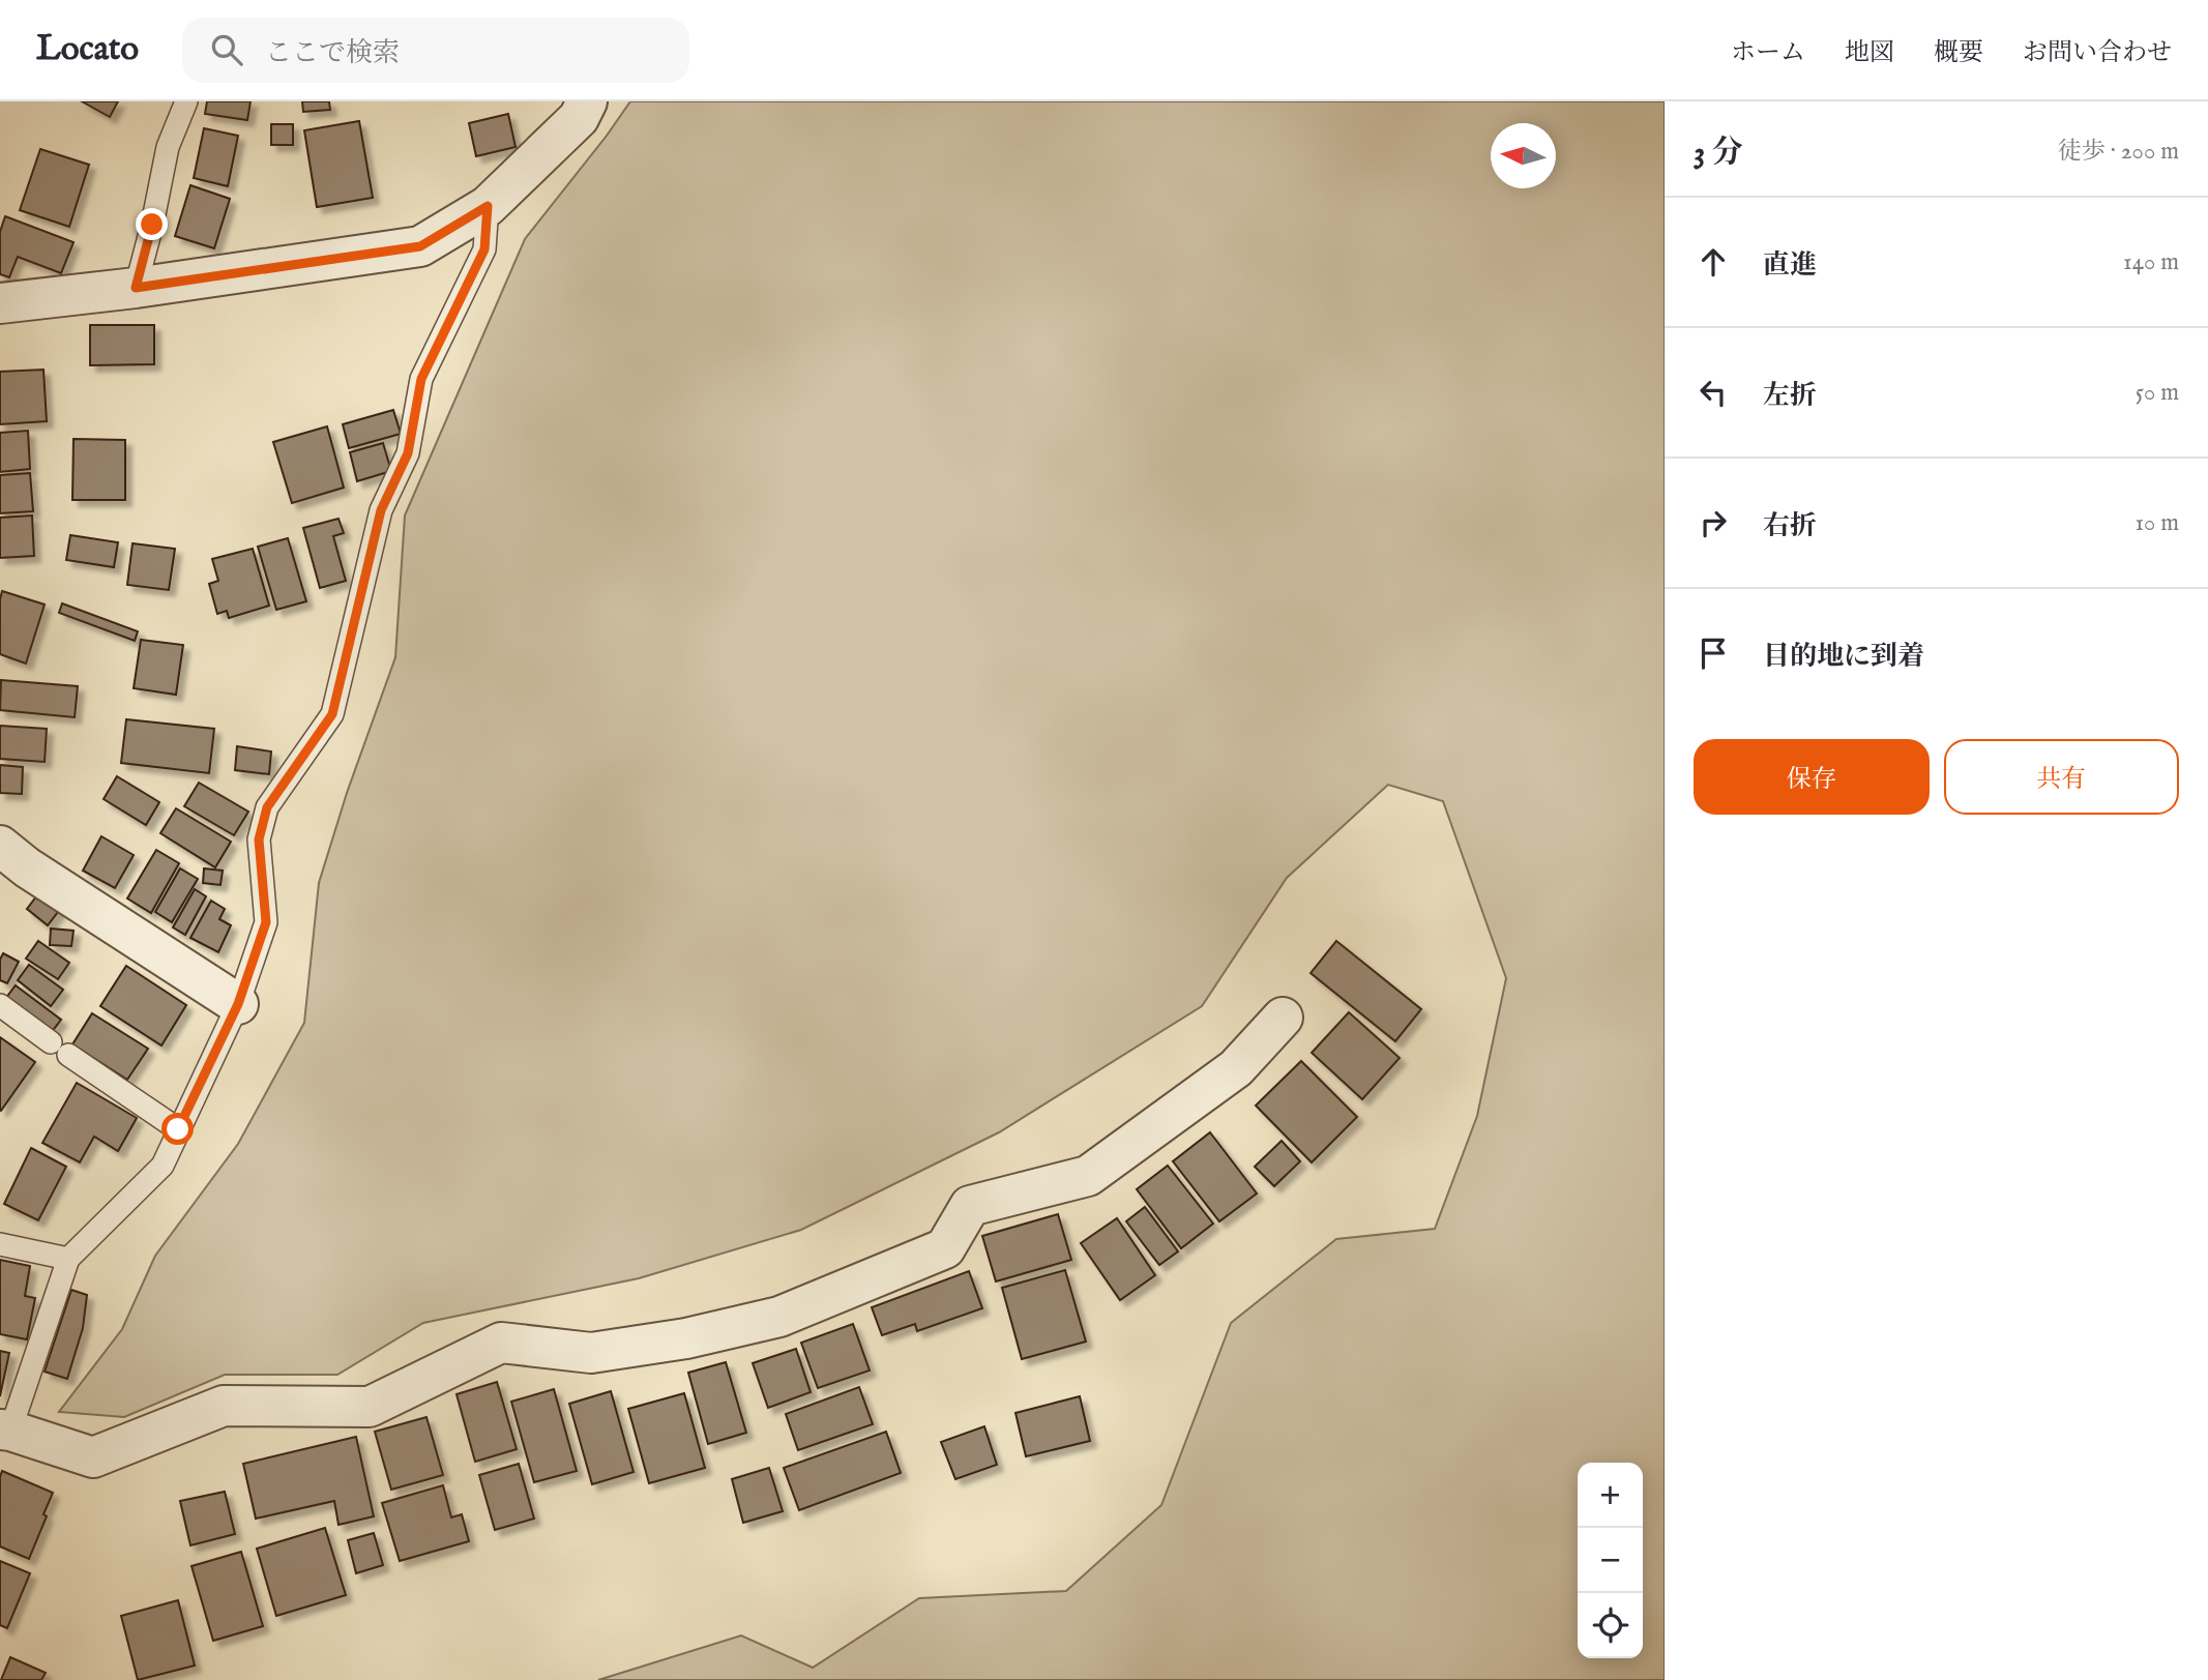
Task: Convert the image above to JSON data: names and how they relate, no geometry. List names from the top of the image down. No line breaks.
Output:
{"north":"left","page":{"header":"Locato","search":"ここで検索","nav":["ホーム","地図","概要","お問い合わせ"],"heading":["3 分","徒歩 · 200 m"],"list":[["直進","140 m"],["左折","50 m"],["右折","10 m"],"目的地に到着"],"buttons":["保存","共有"],"map_buttons":["+","−"]}}
